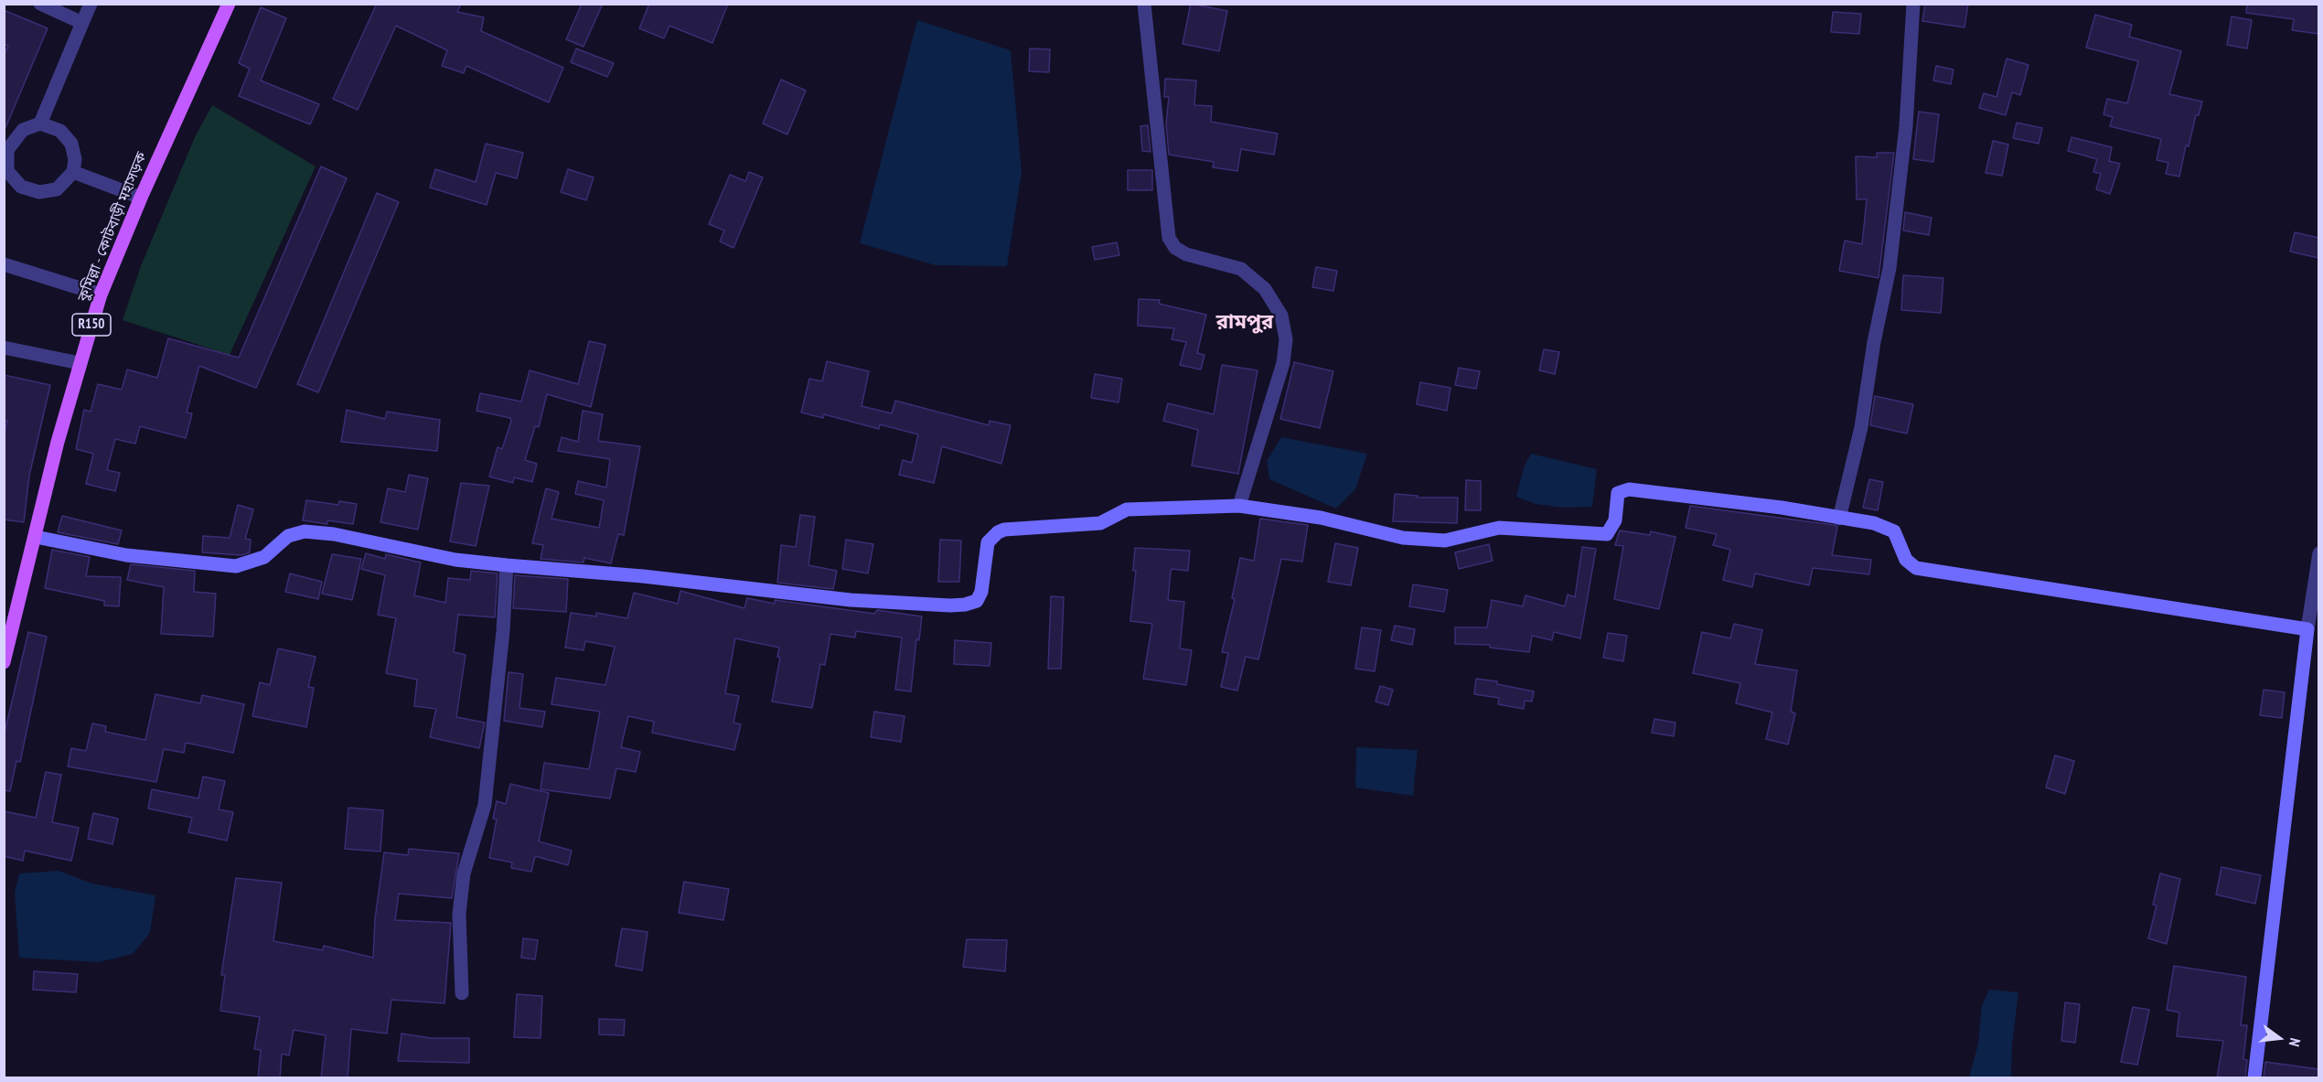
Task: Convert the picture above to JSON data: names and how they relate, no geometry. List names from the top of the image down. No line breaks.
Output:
{"streets":{"main road":["কুমিল্লা - কোটবাড়ী মহাসড়ক","R150"]},"districts":["রামপুর"],"north":"right"}
